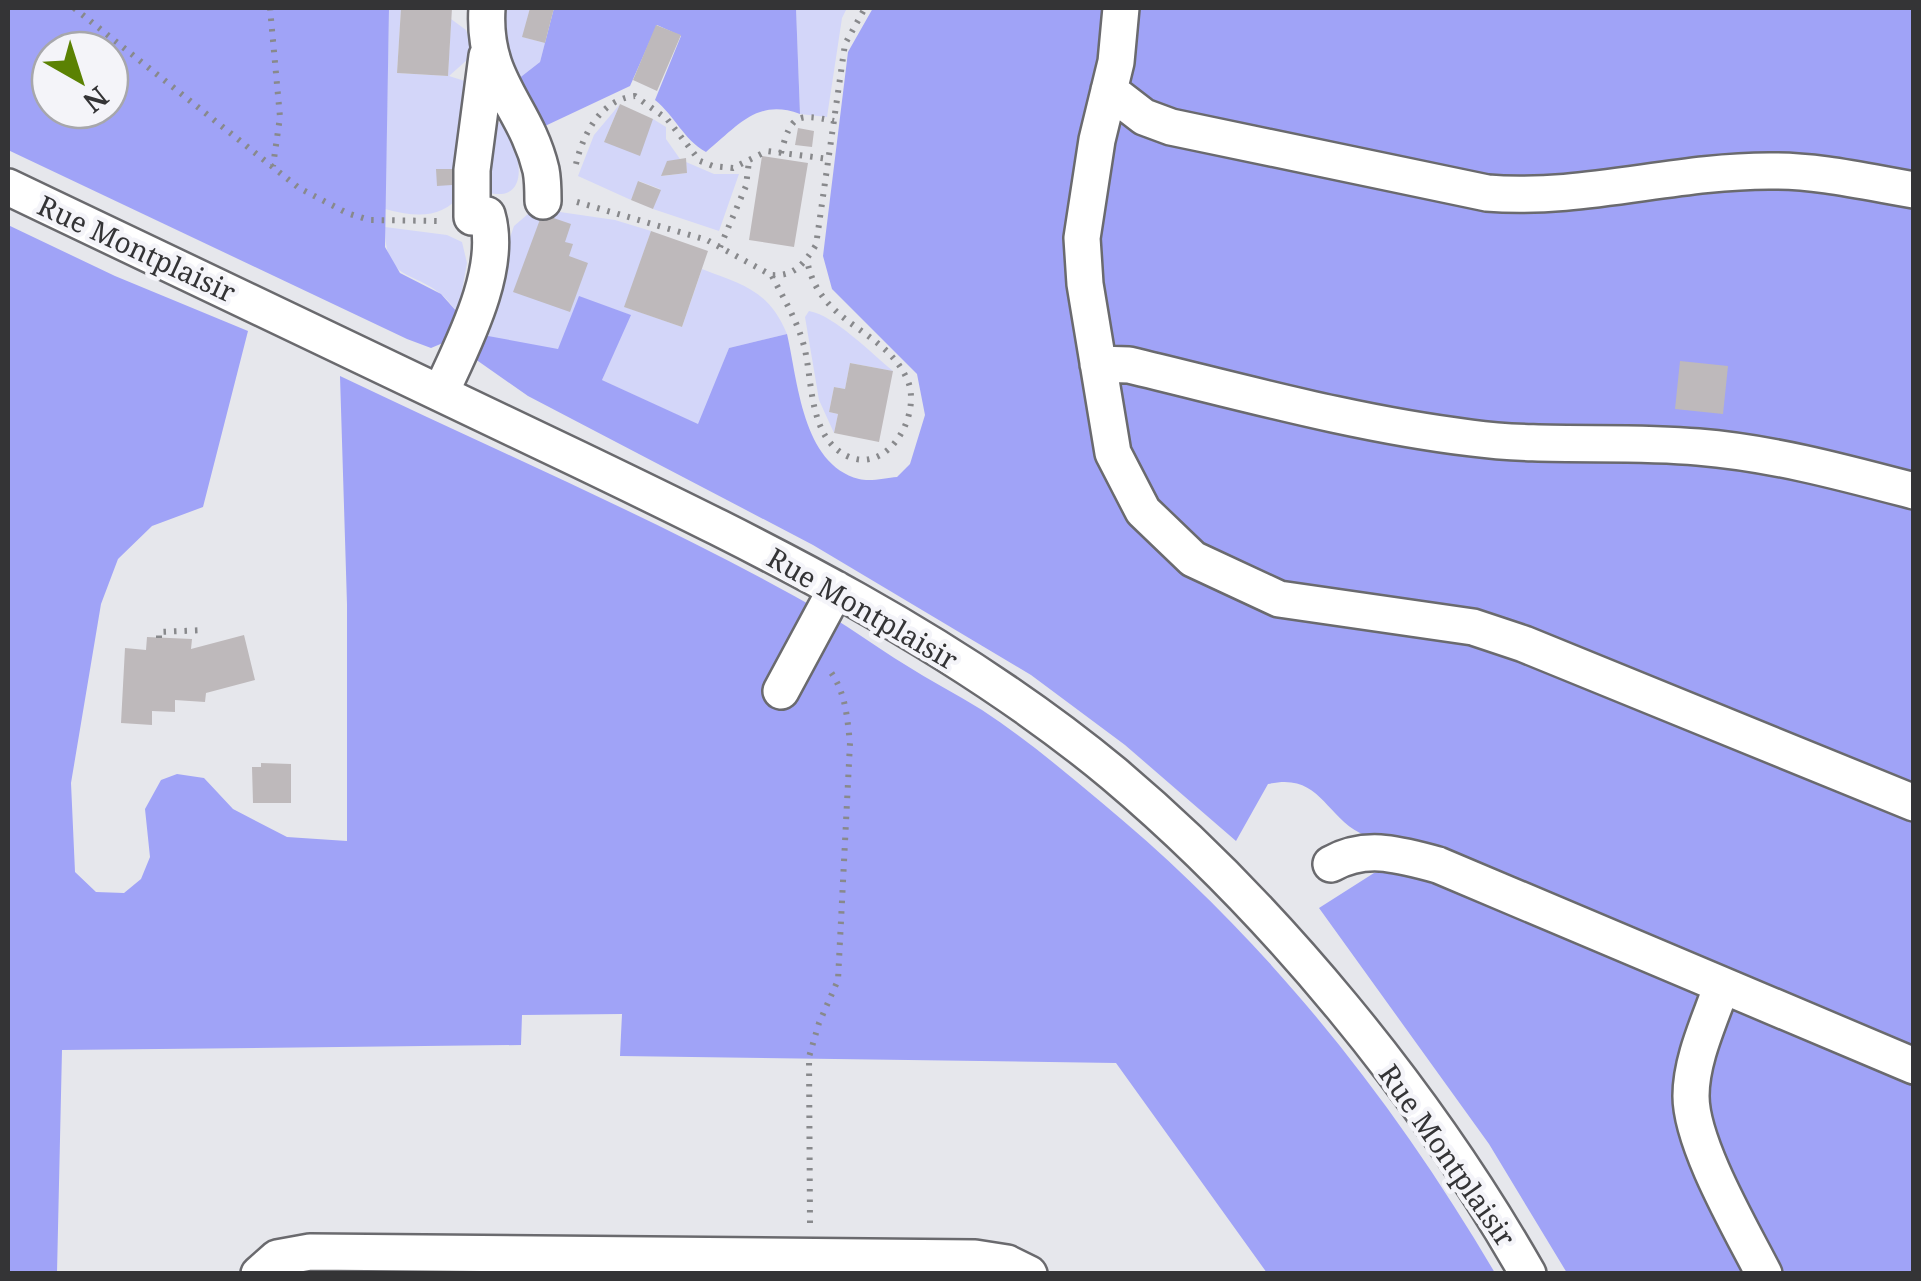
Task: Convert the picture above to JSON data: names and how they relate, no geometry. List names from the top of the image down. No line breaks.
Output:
{"streets":{"street":["Rue Montplaisir"]},"north":"bottom right"}
